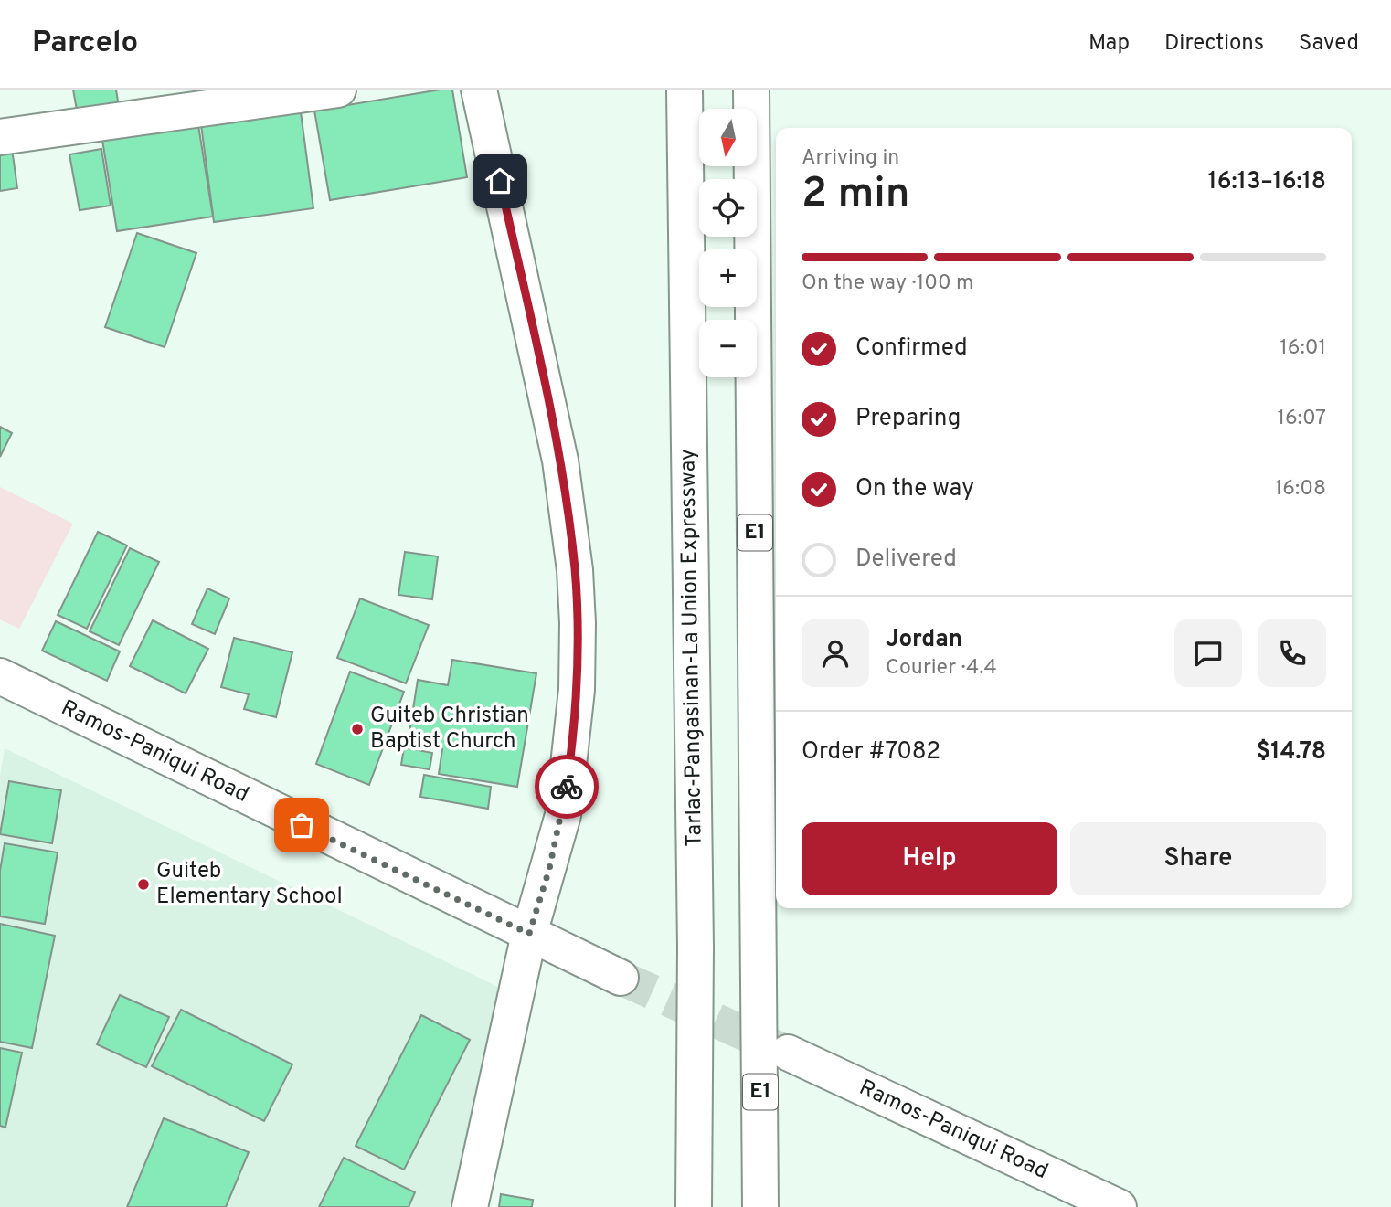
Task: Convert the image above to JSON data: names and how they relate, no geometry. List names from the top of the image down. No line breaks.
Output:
{"streets":{"main road":["E1","Tarlac-Pangasinan-La Union Expressway","Ramos-Paniqui Road"]},"places":["Guiteb Christian Baptist Church","Guiteb Elementary School"],"north":"bottom","page":{"header":"Parcelo","nav":["Map","Directions","Saved"],"map_buttons":["+","−"],"heading":["2 min","Arriving in","16:13–16:18"],"panel":["Jordan","Courier · 4.4","Order #7082","$14.78"],"bar":"On the way · 100 m","list":[["Confirmed","16:01"],["Preparing","16:07"],["On the way","16:08"],"Delivered"],"buttons":["Help","Share"]}}
